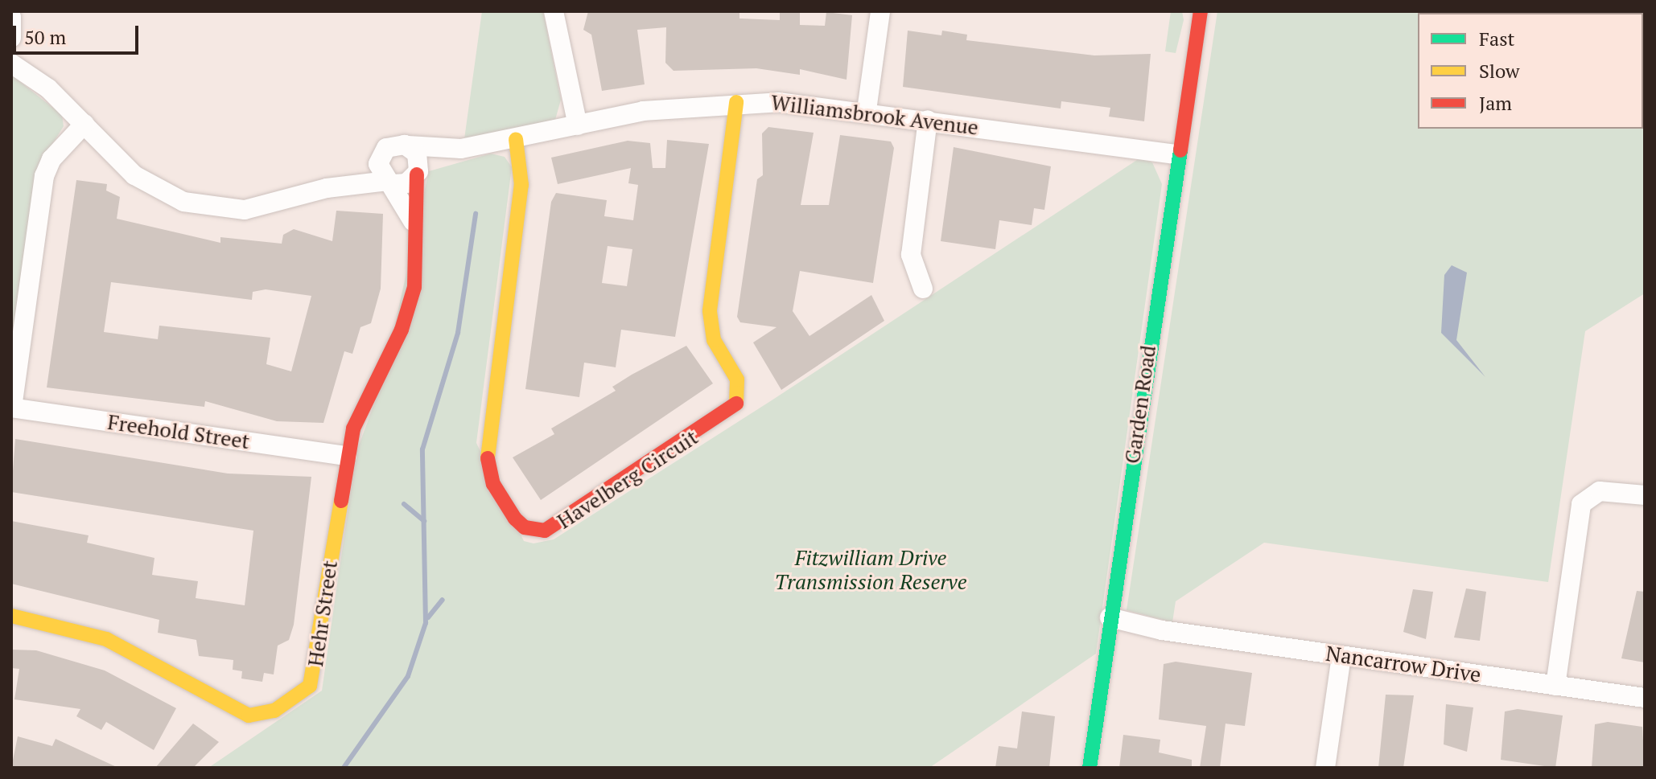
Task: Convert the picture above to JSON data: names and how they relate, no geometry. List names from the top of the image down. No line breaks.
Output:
{"streets":{"street":["Williamsbrook Avenue","Garden Road","Freehold Street","Havelberg Circuit","Hehr Street","Nancarrow Drive"]},"crossings":[["Williamsbrook Avenue","Garden Road"],["Williamsbrook Avenue","Havelberg Circuit"],["Williamsbrook Avenue","Hehr Street"],["Garden Road","Nancarrow Drive"],["Freehold Street","Hehr Street"]],"parks":["Fitzwilliam Drive Transmission Reserve"],"legend":["Fast","Slow","Jam"],"scale_bar":"50 m"}
